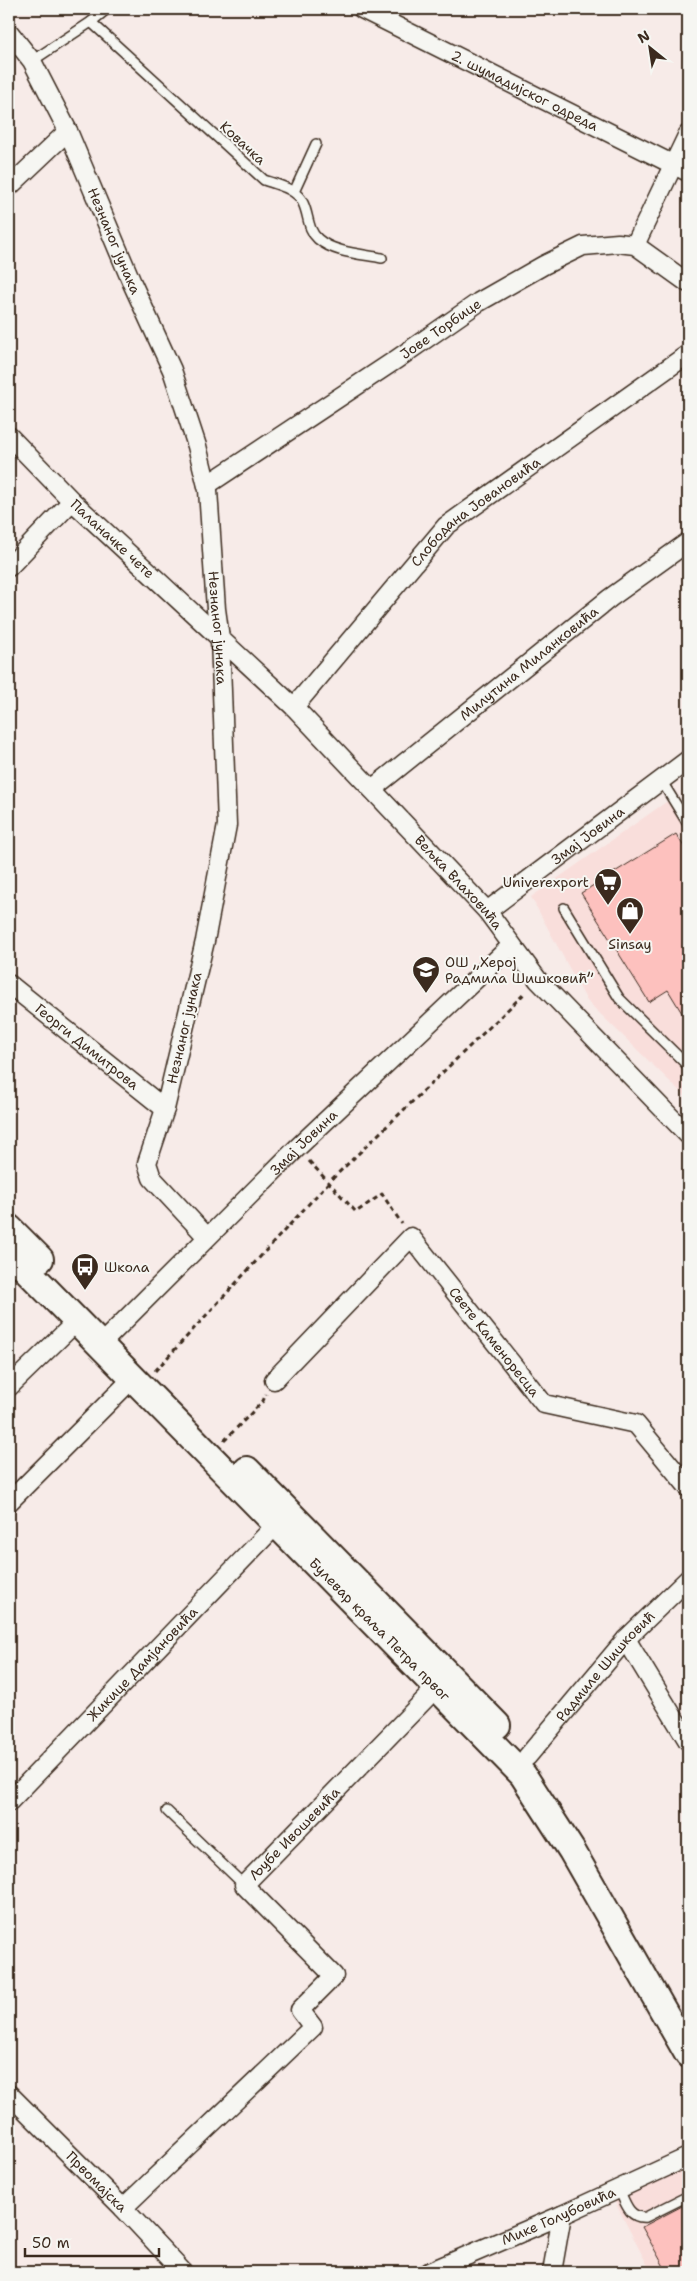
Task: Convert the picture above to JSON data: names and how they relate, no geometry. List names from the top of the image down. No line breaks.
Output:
{"streets":{"main road":["Булевар краља Петра првог"],"street":["2. шумадијског одреда","Незнаног јунака","Јове Торбице","Слободана Јовановића","Паланачке чете","Милутина Миланковића","Змај Јовина","Вељка Влаховића","Георги Димитрова","Свете Каменоресца","Жикице Дамјановића","Радмиле Шишковић","Љубе Ивошевића","Првомајска","Мике Голубовића"],"lane":["Ковачка"]},"crossings":[["Незнаног јунака","Јове Торбице"],["Незнаног јунака","Паланачке чете"],["Незнаног јунака","Змај Јовина"],["Незнаног јунака","Вељка Влаховића"],["Незнаног јунака","Георги Димитрова"],["Слободана Јовановића","Вељка Влаховића"],["Паланачке чете","Вељка Влаховића"],["Милутина Миланковића","Вељка Влаховића"],["Змај Јовина","Вељка Влаховића"],["Змај Јовина","Булевар краља Петра првог"],["Булевар краља Петра првог","Жикице Дамјановића"],["Булевар краља Петра првог","Радмиле Шишковић"],["Булевар краља Петра првог","Љубе Ивошевића"],["Љубе Ивошевића","Првомајска"]],"places":{"supermarket":["Univerexport"],"shop":["Sinsay"],"school or university":["ОШ „Херој Радмила Шишковић”"],"bus stop":["Школа"]},"scale_bar":"50 m","north":"top left"}
